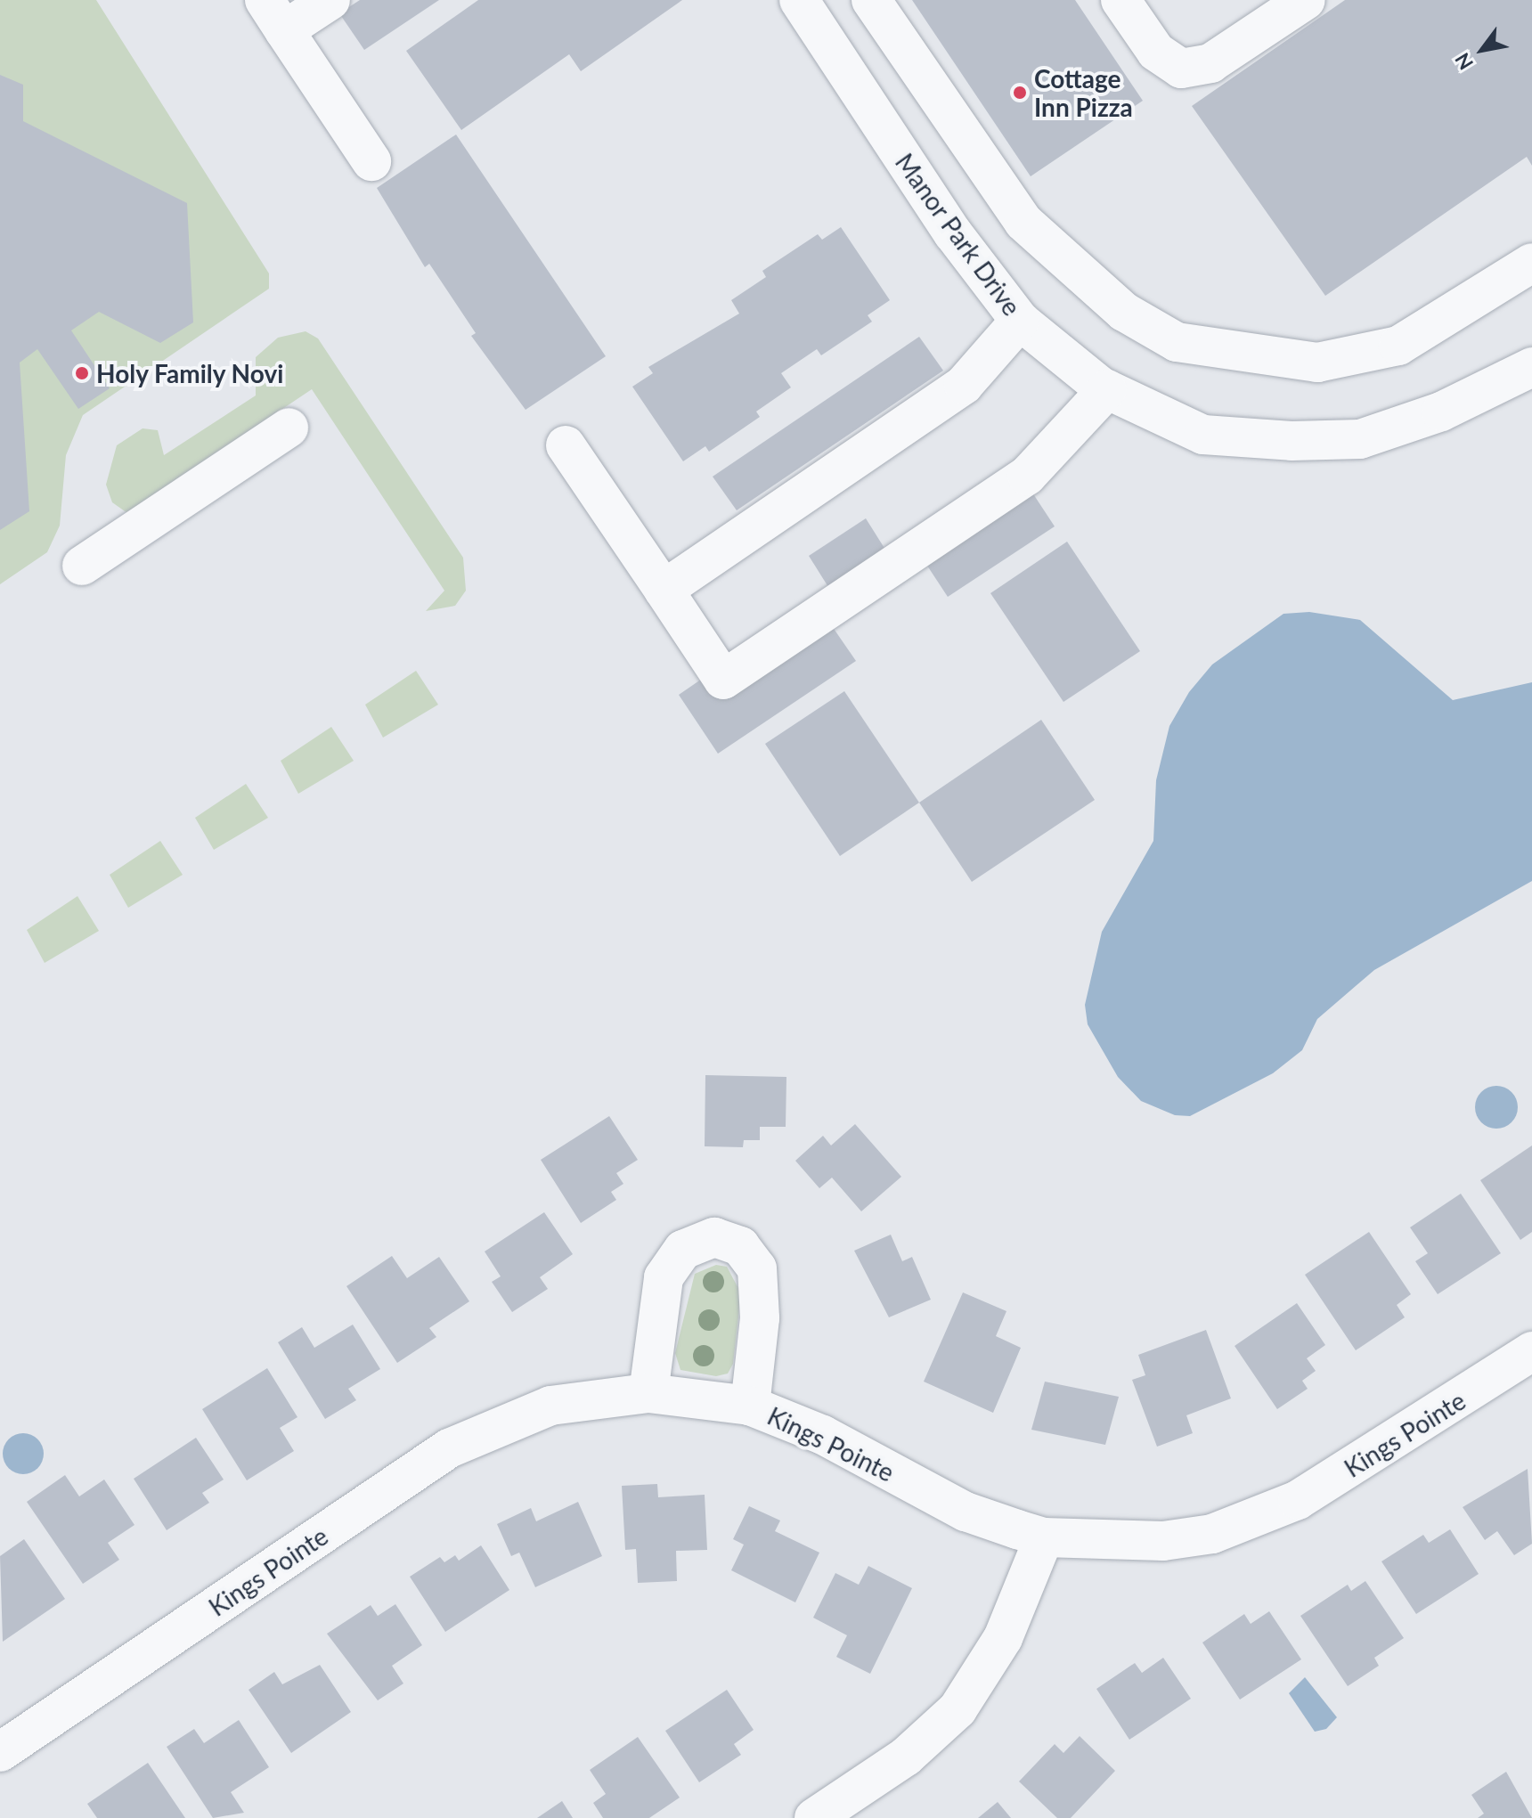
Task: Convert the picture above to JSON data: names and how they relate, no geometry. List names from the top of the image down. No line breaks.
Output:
{"streets":{"street":["Manor Park Drive","Kings Pointe"]},"places":["Cottage Inn Pizza","Holy Family Novi"],"north":"bottom left"}
